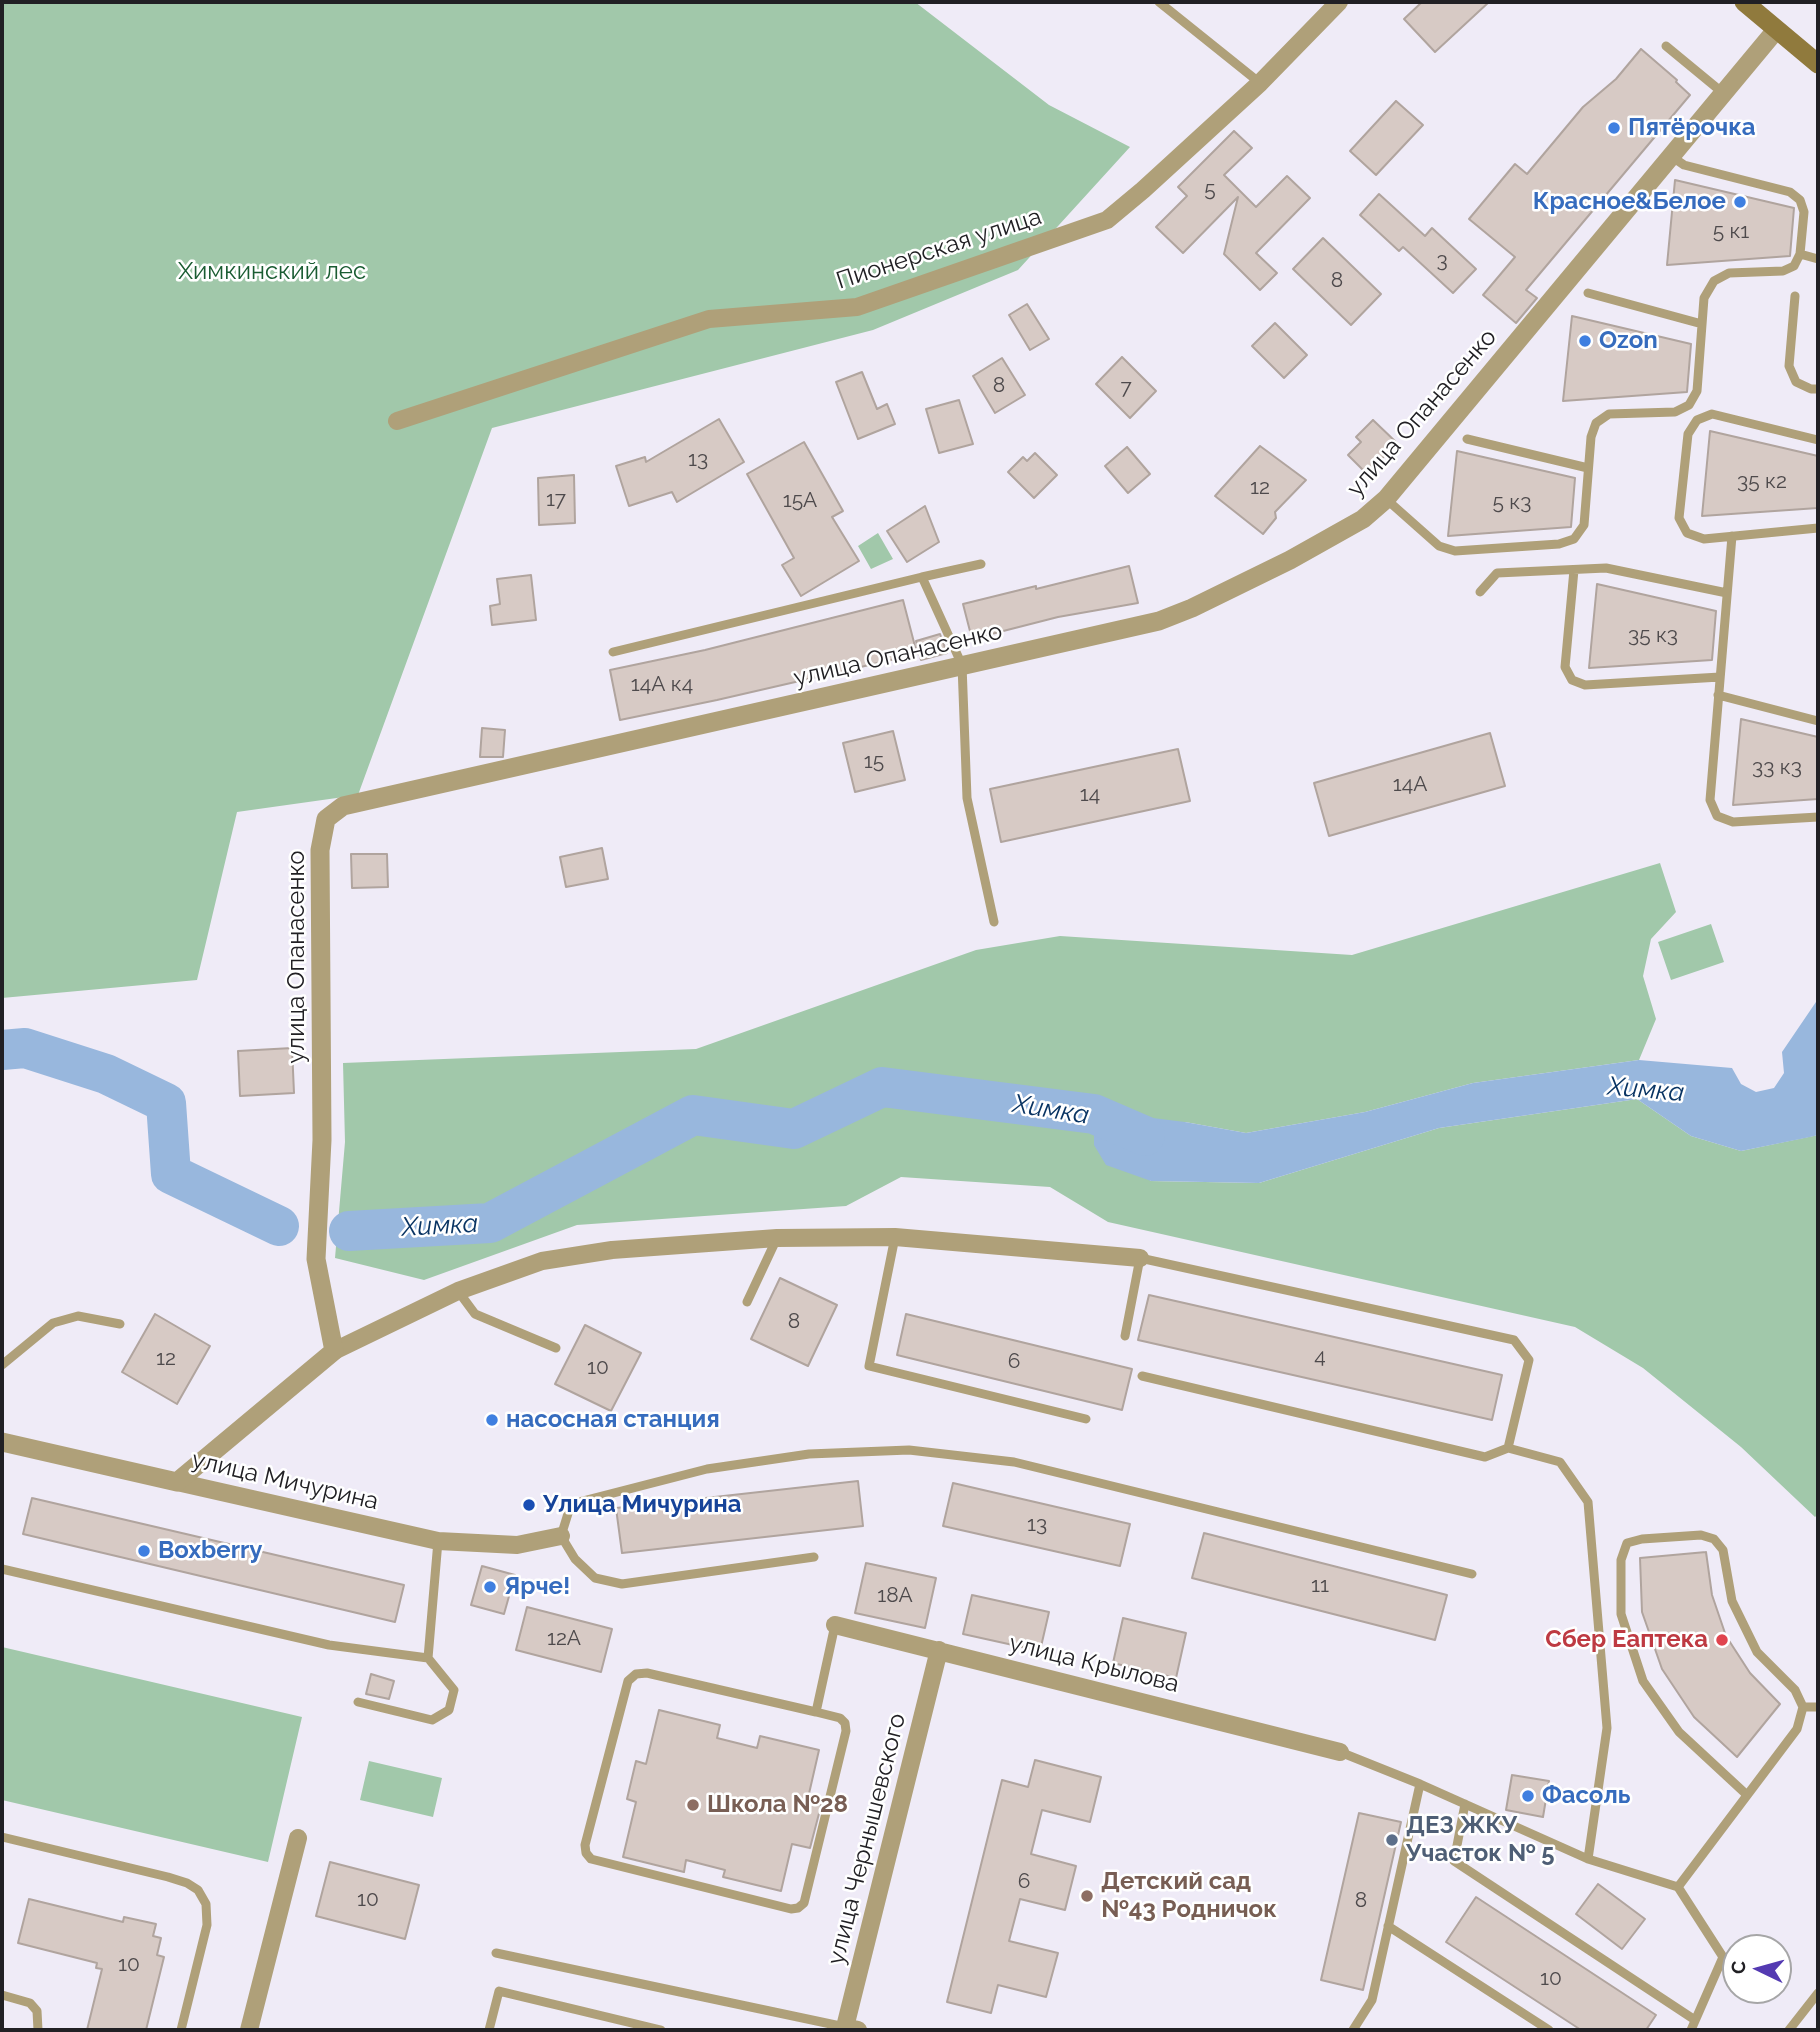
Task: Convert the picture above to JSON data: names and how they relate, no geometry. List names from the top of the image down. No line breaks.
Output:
{"streets":{"street":["Пионерская улица","улица Опанасенко","улица Мичурина","улица Крылова","улица Чернышевского"]},"crossings":[["улица Крылова","улица Чернышевского"]],"water":["Химка"],"parks":["Химкинский лес"],"places":["Пятёрочка","Красное&Белое","Ozon","насосная станция","Улица Мичурина","Boxberry","Ярче!","Сбер Еаптека","Фасоль","Школа №28","ДЕЗ ЖКУ Участок № 5","Детский сад №43 Родничок"],"house_numbers":["5","5 к1","3","8","8","7","13","35 к2","12","17","15А","5 к3","35 к3","14А к4","15","33 к3","14А","14","8","4","12","6","10","13","11","18А","12А","6","10","8","10","10"],"north":"left"}
